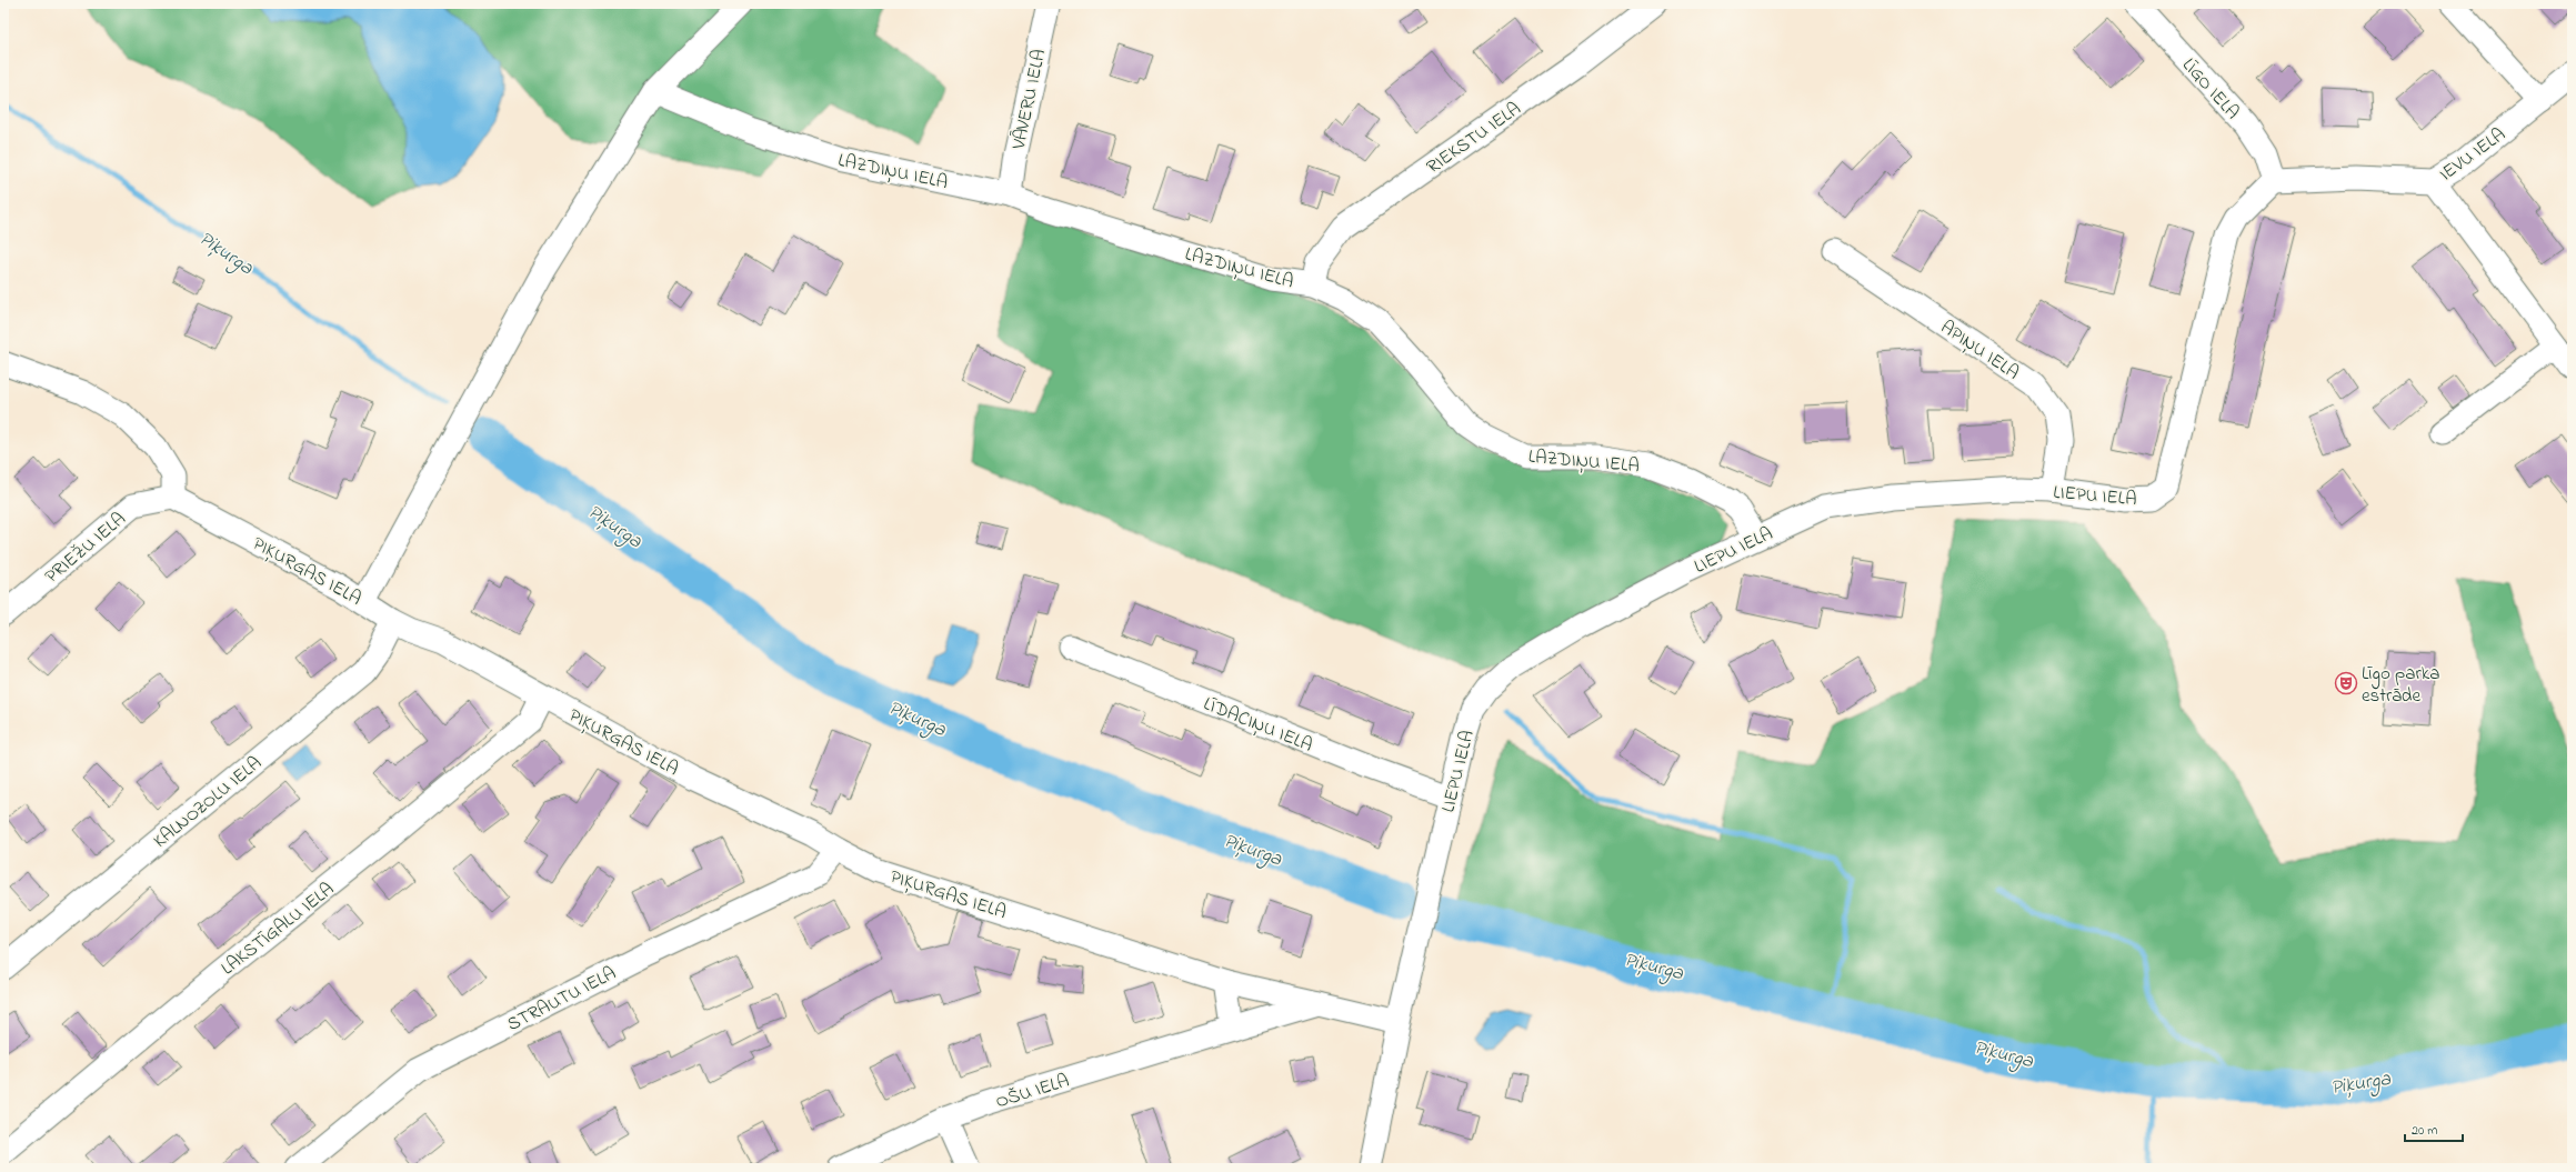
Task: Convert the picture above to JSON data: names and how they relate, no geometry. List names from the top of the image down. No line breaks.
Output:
{"streets":{"street":["LĪGO IELA","VĀVERU IELA","RIEKSTU IELA","IEVU IELA","LAZDIŅU IELA","APIŅU IELA","LIEPU IELA","PRIEŽU IELA","PIĶURGAS IELA","LĪDACIŅU IELA","KALNOZOLU IELA","LAKSTĪGALU IELA","STRAUTU IELA","OŠU IELA"]},"crossings":[["LĪGO IELA","IEVU IELA"],["LĪGO IELA","LIEPU IELA"],["VĀVERU IELA","LAZDIŅU IELA"],["RIEKSTU IELA","LAZDIŅU IELA"],["IEVU IELA","LIEPU IELA"],["LAZDIŅU IELA","LIEPU IELA"],["APIŅU IELA","LIEPU IELA"],["LIEPU IELA","LĪDACIŅU IELA"],["LIEPU IELA","OŠU IELA"],["PRIEŽU IELA","PIĶURGAS IELA"],["PIĶURGAS IELA","KALNOZOLU IELA"],["PIĶURGAS IELA","LAKSTĪGALU IELA"],["PIĶURGAS IELA","STRAUTU IELA"],["PIĶURGAS IELA","OŠU IELA"]],"water":["Piķurga"],"places":{"theatre":["Līgo parka estrāde"]},"scale_bar":"20 m"}
